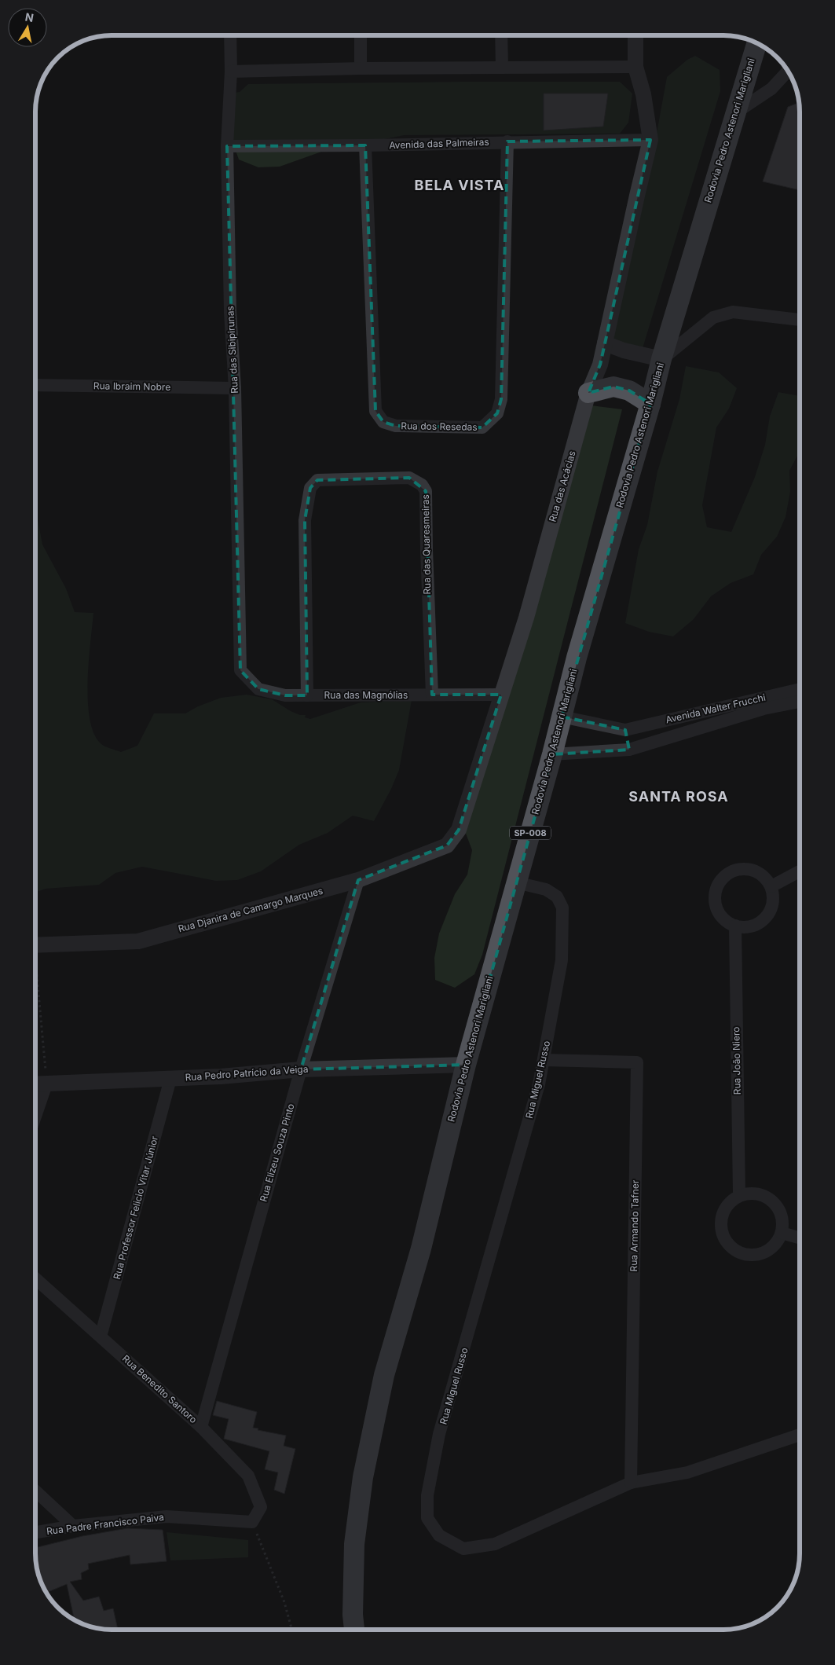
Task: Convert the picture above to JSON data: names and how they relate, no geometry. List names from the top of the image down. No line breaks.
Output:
{"streets":{"main road":["Rodovia Pedro Astenori Marigliani","SP-008"],"street":["Avenida das Palmeiras","Rua das Sibipirunas","Rua Ibraim Nobre","Rua dos Resedas","Rua das Acácias","Rua das Quaresmeiras","Rua das Magnólias","Avenida Walter Frucchi","Rua Djanira de Camargo Marques","Rua João Niero","Rua Pedro Patrício da Veiga","Rua Miguel Russo","Rua Elizeu Souza Pinto","Rua Professor Felicio Vitar Júnior","Rua Armando Tafner","Rua Benedito Santoro","Rua Padre Francisco Paiva"]},"crossings":[["Rodovia Pedro Astenori Marigliani","Avenida Walter Frucchi"],["Rodovia Pedro Astenori Marigliani","Rua Pedro Patrício da Veiga"],["Rodovia Pedro Astenori Marigliani","Rua Miguel Russo"],["Avenida das Palmeiras","Rua das Sibipirunas"],["Avenida das Palmeiras","Rua dos Resedas"],["Avenida das Palmeiras","Rua das Acácias"],["Rua das Sibipirunas","Rua Ibraim Nobre"],["Rua das Sibipirunas","Rua das Magnólias"],["Rua das Acácias","Rua das Magnólias"],["Rua das Acácias","Rua Djanira de Camargo Marques"],["Rua das Quaresmeiras","Rua das Magnólias"],["Rua Djanira de Camargo Marques","Rua Elizeu Souza Pinto"],["Rua Pedro Patrício da Veiga","Rua Elizeu Souza Pinto"],["Rua Pedro Patrício da Veiga","Rua Professor Felicio Vitar Júnior"],["Rua Miguel Russo","Rua Armando Tafner"],["Rua Elizeu Souza Pinto","Rua Benedito Santoro"],["Rua Professor Felicio Vitar Júnior","Rua Benedito Santoro"],["Rua Benedito Santoro","Rua Padre Francisco Paiva"]],"districts":["BELA VISTA","SANTA ROSA"],"north":"top"}
